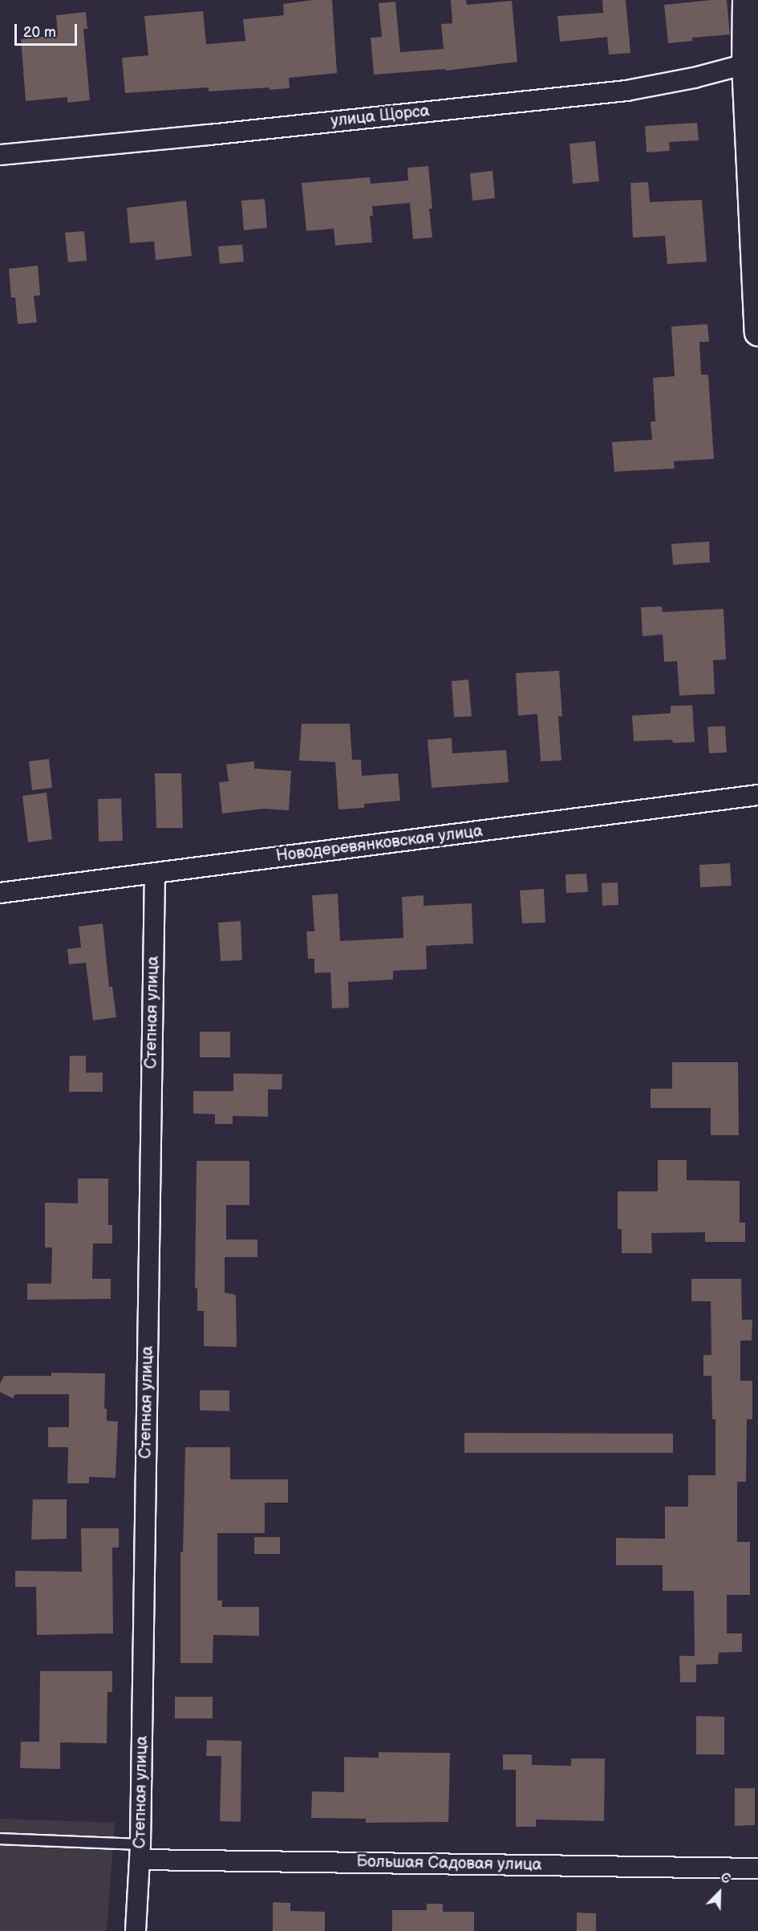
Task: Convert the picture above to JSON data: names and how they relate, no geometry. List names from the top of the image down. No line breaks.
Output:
{"streets":{"street":["улица Щорса","Новодеревянковская улица","Степная улица","Большая Садовая улица"]},"crossings":[["Новодеревянковская улица","Степная улица"],["Степная улица","Большая Садовая улица"]],"scale_bar":"20 m","north":"top right"}
